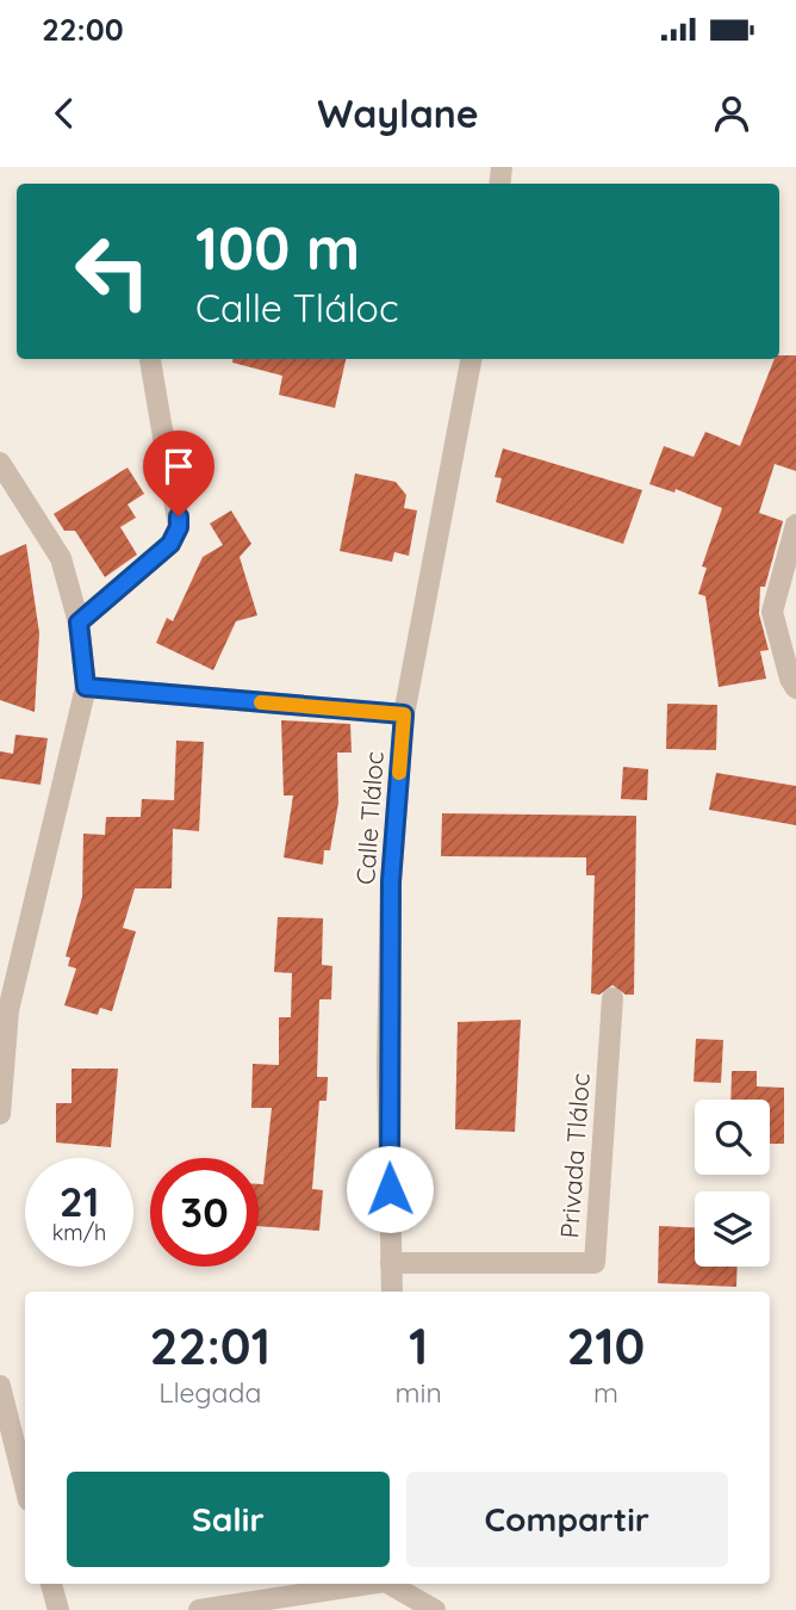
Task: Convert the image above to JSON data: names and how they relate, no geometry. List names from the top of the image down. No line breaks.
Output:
{"streets":{"street":["Calle Tláloc","Privada Tláloc"]},"crossings":[["Calle Tláloc","Privada Tláloc"]],"page":{"status":"22:00","header":"Waylane","turn":["100 m","Calle Tláloc"],"speed":"21 km/h","limit":"30","eta":["22:01","Llegada","1","min","210","m"],"buttons":["Salir","Compartir"]}}
